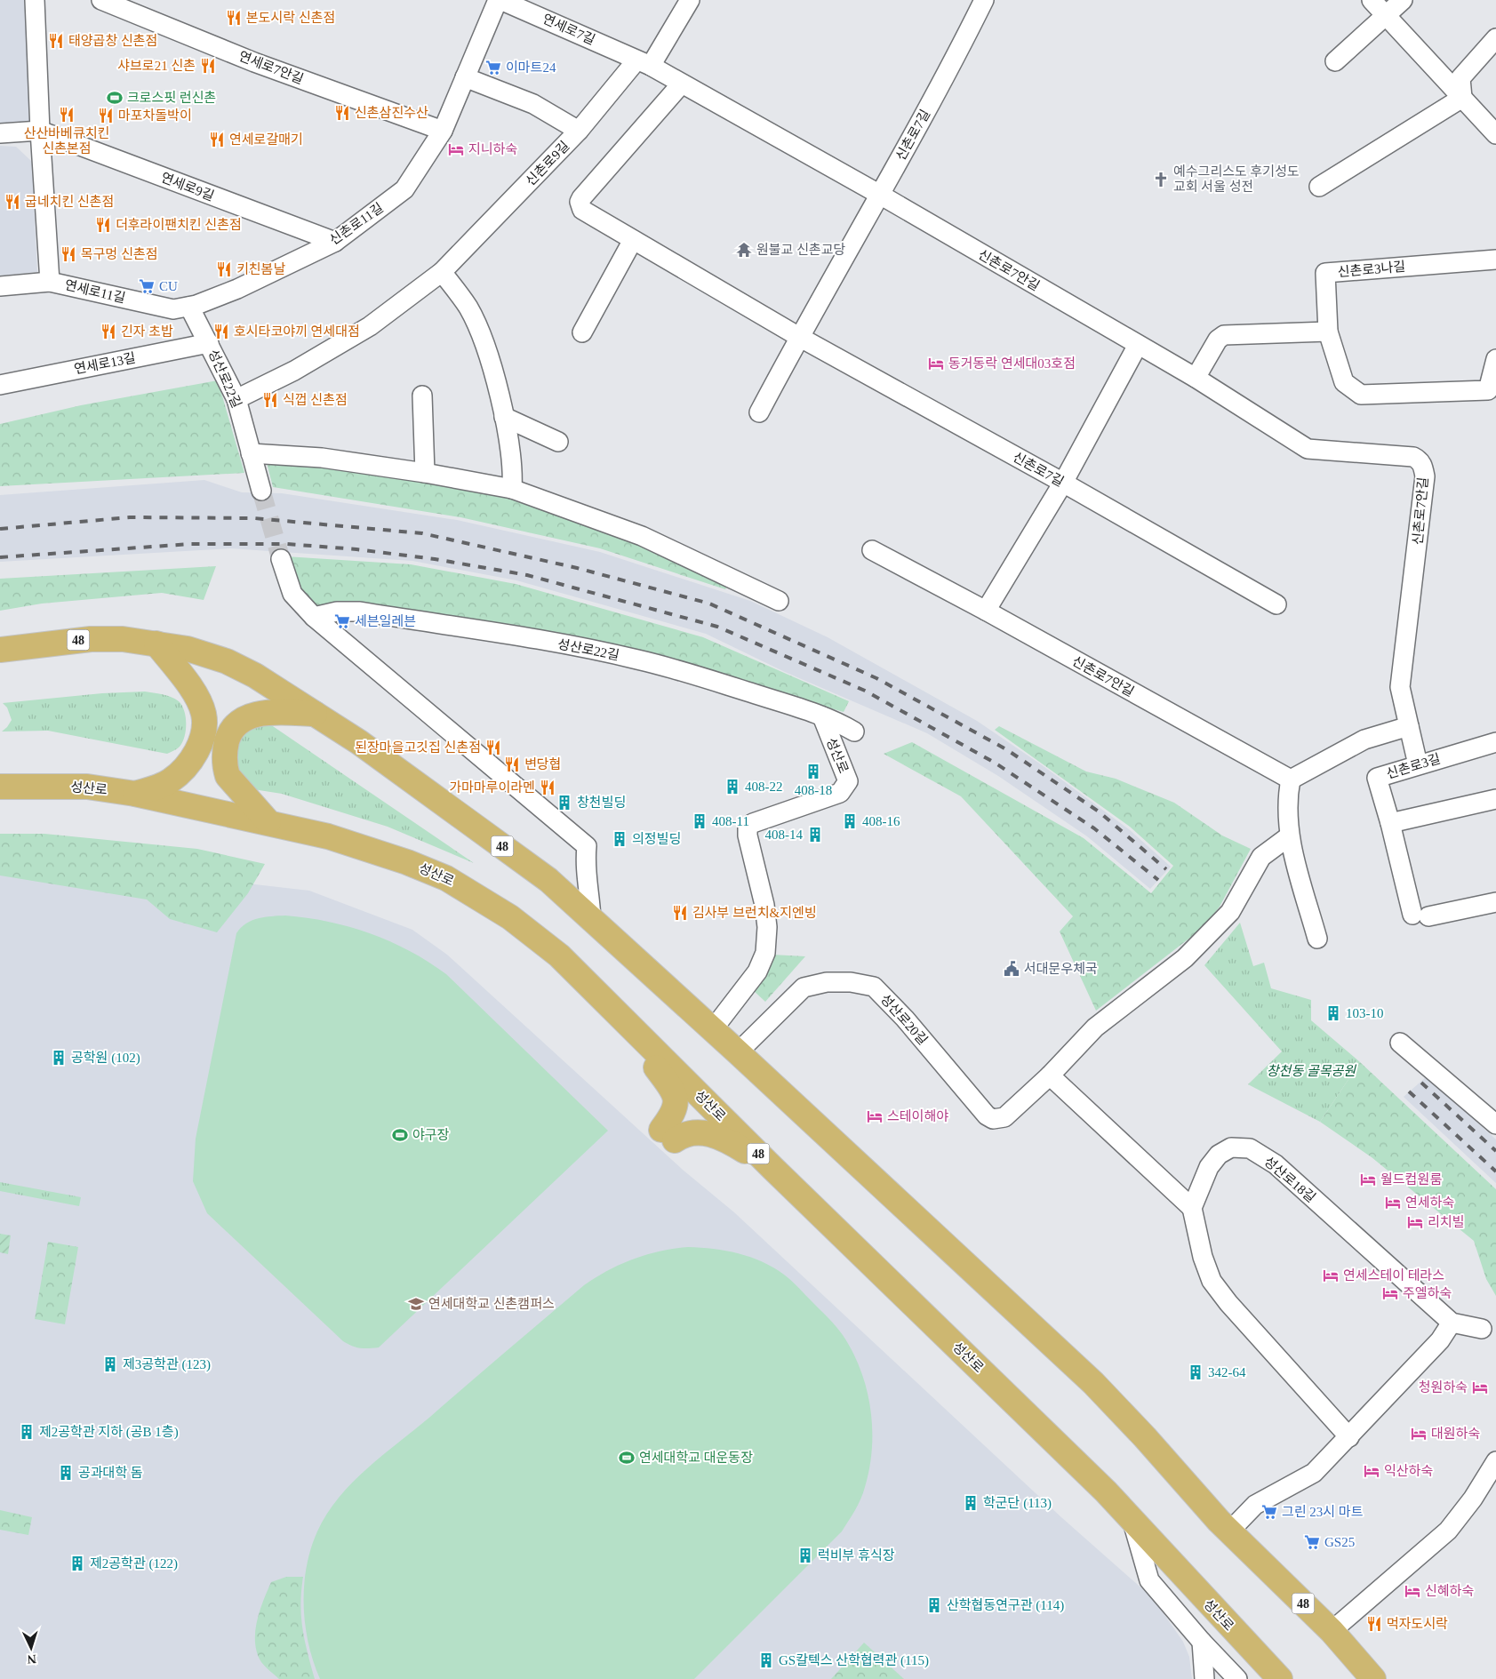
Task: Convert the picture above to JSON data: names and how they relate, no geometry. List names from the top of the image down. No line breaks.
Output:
{"streets":{"main road":["48","성산로"],"street":["연세로7길","연세로7안길","신촌로7길","신촌로9길","연세로9길","신촌로11길","신촌로3나길","신촌로7안길","연세로11길","연세로13길","성산로22길","신촌로3길","성산로20길","성산로18길"]},"crossings":[["연세로7길","신촌로9길"],["연세로7길","신촌로11길"],["연세로7안길","신촌로11길"],["신촌로7길","신촌로7안길"],["신촌로9길","성산로22길"],["연세로9길","신촌로11길"],["신촌로11길","연세로11길"],["신촌로11길","성산로22길"],["신촌로7안길","신촌로3길"],["연세로11길","성산로22길"],["연세로13길","성산로22길"],["성산로22길","성산로"],["48","성산로"],["48","성산로20길"]],"parks":["창천동 골목공원"],"places":{"restaurant":["본도시락 신촌점","태양곱창 신촌점","샤브로21 신촌","신촌삼진수산","산산바베큐치킨 신촌본점","마포차돌박이","연세로갈매기","굽네치킨 신촌점","더후라이팬치킨 신촌점","목구멍 신촌점","키친봄날","긴자 초밥","호시타코야끼 연세대점","식껍 신촌점","된장마을고깃집 신촌점","변당협","가마마루이라멘","김사부 브런치&지엔빙","먹자도시락"],"supermarket":["이마트24","CU","세븐일레븐","그린 23시 마트","GS25"],"sports":["크로스핏 런신촌","야구장","연세대학교 대운동장"],"hotel":["지니하숙","동거동락 연세대03호점","스테이해야","월드컵원룸","연세하숙","리치빌","연세스테이 테라스","주엘하숙","청원하숙","대원하숙","익산하숙","신혜하숙"],"church":["예수그리스도 후기성도 교회 서울 성전"],"temple":["원불교 신촌교당"],"building":["408-18","408-22","창천빌딩","408-11","408-16","408-14","의정빌딩","103-10","공학원 (102)","제3공학관 (123)","342-64","제2공학관 지하 (공B 1층)","공과대학 돔","학군단 (113)","럭비부 휴식장","제2공학관 (122)","산학협동연구관 (114)","GS칼텍스 산학협력관 (115)"],"public building":["서대문우체국"],"school or university":["연세대학교 신촌캠퍼스"]},"north":"bottom"}
